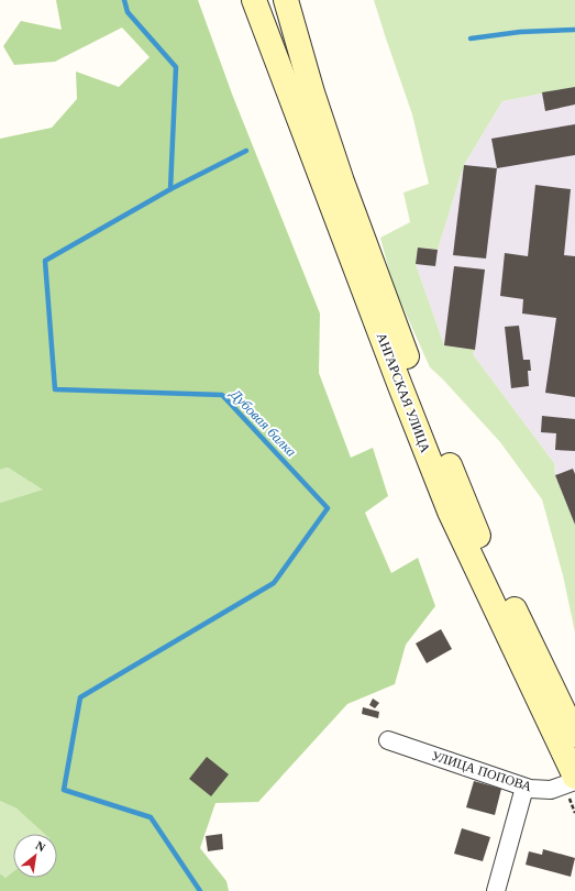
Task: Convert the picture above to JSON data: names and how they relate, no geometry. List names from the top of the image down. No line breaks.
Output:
{"streets":{"main road":["АНГАРСКАЯ УЛИЦА"],"street":["УЛИЦА ПОПОВА"]},"water":["Дубовая балка"],"north":"top right"}
